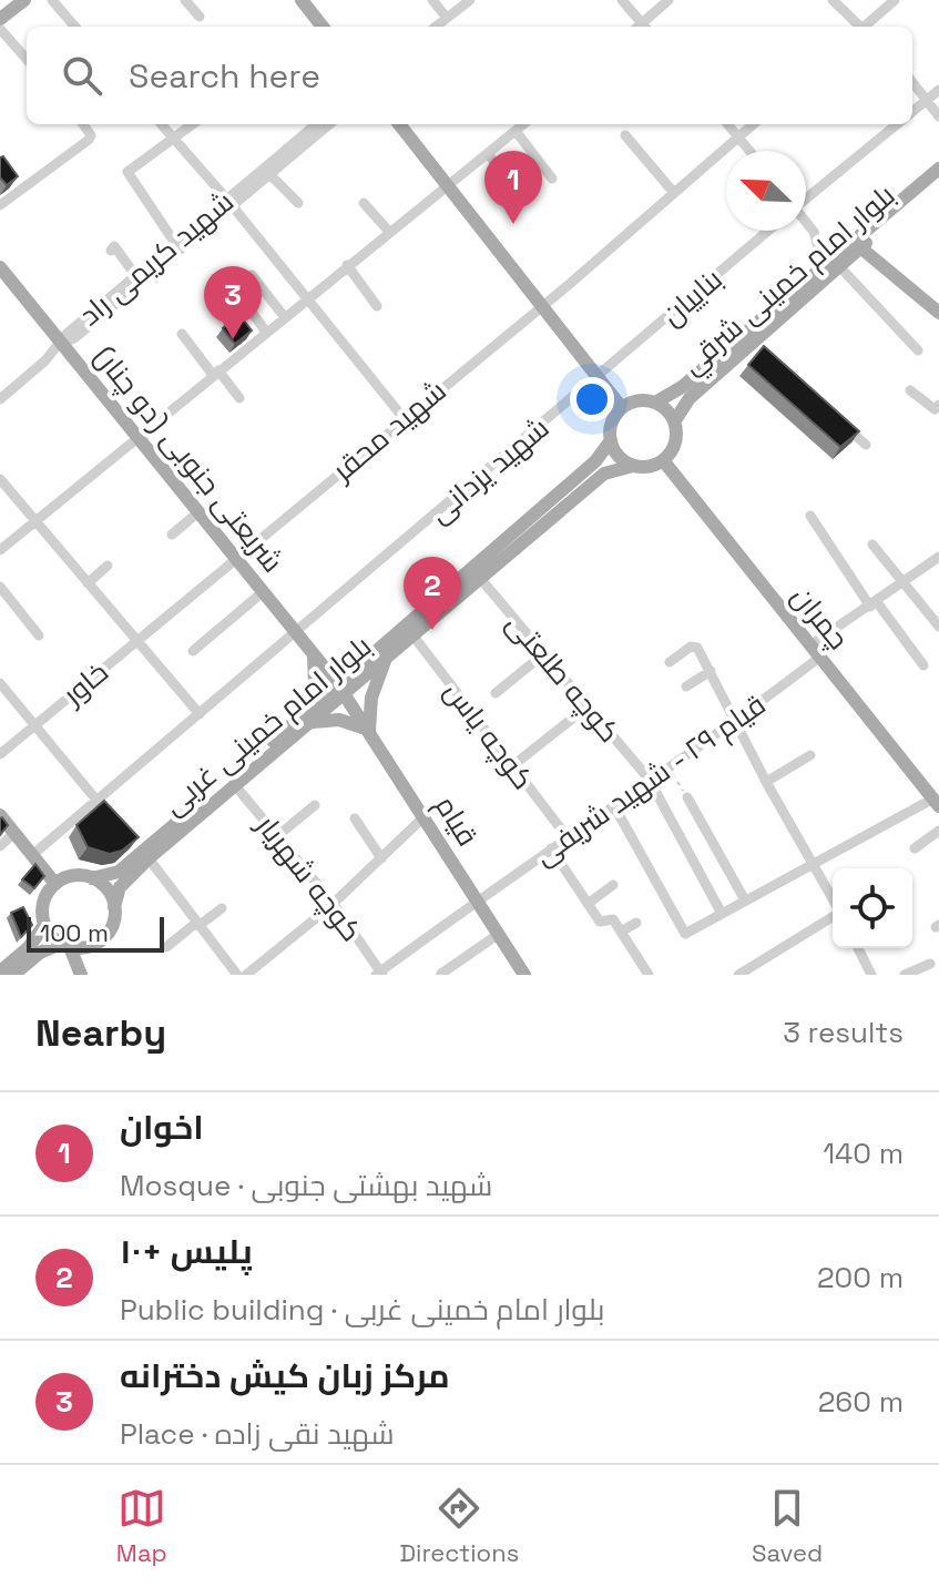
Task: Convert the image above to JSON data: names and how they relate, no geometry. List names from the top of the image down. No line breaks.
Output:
{"streets":{"main road":["بلوار امام خمینی شرقي","شریعتی جنوبی (دو چنار)","چمران","بلوار امام خمینی غربی","قیام"],"street":["شهید کریمی راد","بناییان","شهید محقر","شهید یزدانی","کوچه طلعتی","خاور","کوچه یاس","قیام ۲۹ - شهید شریفی","کوچه شهریار"]},"crossings":[["شهید کریمی راد","شریعتی جنوبی (دو چنار)"],["بلوار امام خمینی شرقي","چمران"],["بلوار امام خمینی شرقي","بلوار امام خمینی غربی"],["بناییان","شهید یزدانی"],["شهید محقر","شریعتی جنوبی (دو چنار)"],["شهید محقر","خاور"],["شریعتی جنوبی (دو چنار)","شهید یزدانی"],["شریعتی جنوبی (دو چنار)","بلوار امام خمینی غربی"],["شریعتی جنوبی (دو چنار)","قیام"],["چمران","بلوار امام خمینی غربی"],["چمران","قیام ۲۹ - شهید شریفی"],["کوچه طلعتی","بلوار امام خمینی غربی"],["کوچه طلعتی","قیام ۲۹ - شهید شریفی"],["بلوار امام خمینی غربی","کوچه یاس"],["بلوار امام خمینی غربی","قیام"],["بلوار امام خمینی غربی","کوچه شهریار"],["کوچه یاس","قیام ۲۹ - شهید شریفی"],["قیام ۲۹ - شهید شریفی","قیام"],["قیام ۲۹ - شهید شریفی","کوچه شهریار"]],"scale_bar":"100 m","north":"top left","page":{"search":"Search here","pins":["1","3","2"],"scale":"100 m","heading":["Nearby","3 results"],"list":[{"mark":"1","name":"اخوان","note":"Mosque · شهید بهشتی جنوبی","value":"140 m"},{"mark":"2","name":"پلیس +۱۰","note":"Public building · بلوار امام خمینی غربی","value":"200 m"},{"mark":"3","name":"مرکز زبان کیش دخترانه","note":"Place · شهید نقی زاده","value":"260 m"}],"nav":["Map","Directions","Saved"]}}
